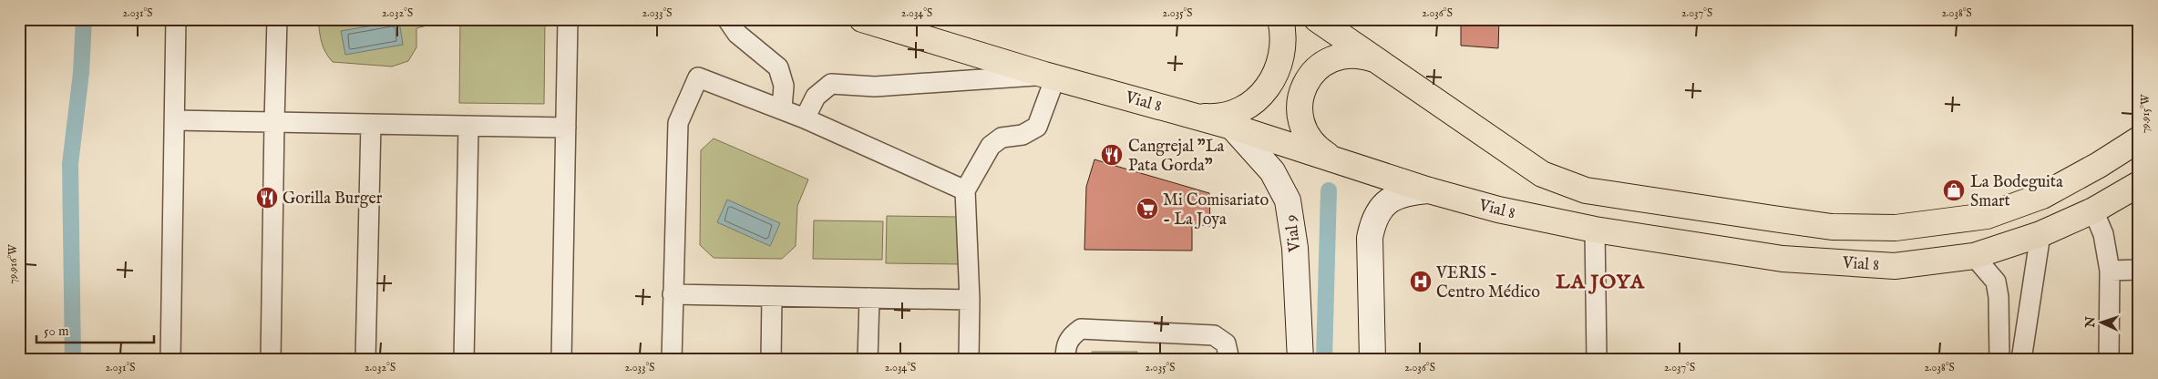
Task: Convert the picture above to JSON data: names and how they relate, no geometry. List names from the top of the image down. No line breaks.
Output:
{"streets":{"main road":["Vial 8"],"street":["Vial 9"]},"crossings":[["Vial 8","Vial 9"]],"districts":["LA JOYA"],"places":{"restaurant":["Cangrejal \"La Pata Gorda\"","Gorilla Burger"],"shop":["La Bodeguita Smart"],"supermarket":["Mi Comisariato - La Joya"],"hospital":["VERIS - Centro Médico"]},"scale_bar":"50 m","north":"left","coordinates":["2.031°S","2.032°S","2.033°S","2.034°S","2.035°S","2.036°S","2.037°S","2.038°S","79.915°W","79.916°W"]}
